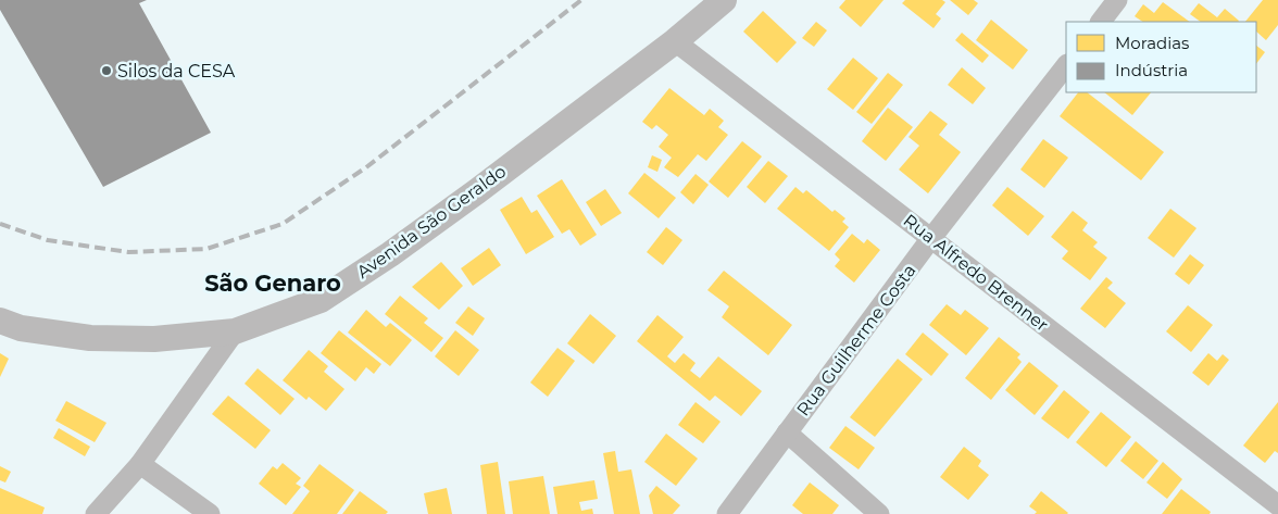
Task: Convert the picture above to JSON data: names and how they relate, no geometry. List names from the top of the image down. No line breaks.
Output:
{"streets":{"street":["Avenida São Geraldo","Rua Alfredo Brenner","Rua Guilherme Costa"]},"crossings":[["Avenida São Geraldo","Rua Alfredo Brenner"],["Rua Alfredo Brenner","Rua Guilherme Costa"]],"districts":["São Genaro"],"places":["Silos da CESA"],"legend":["Moradias","Indústria"]}
